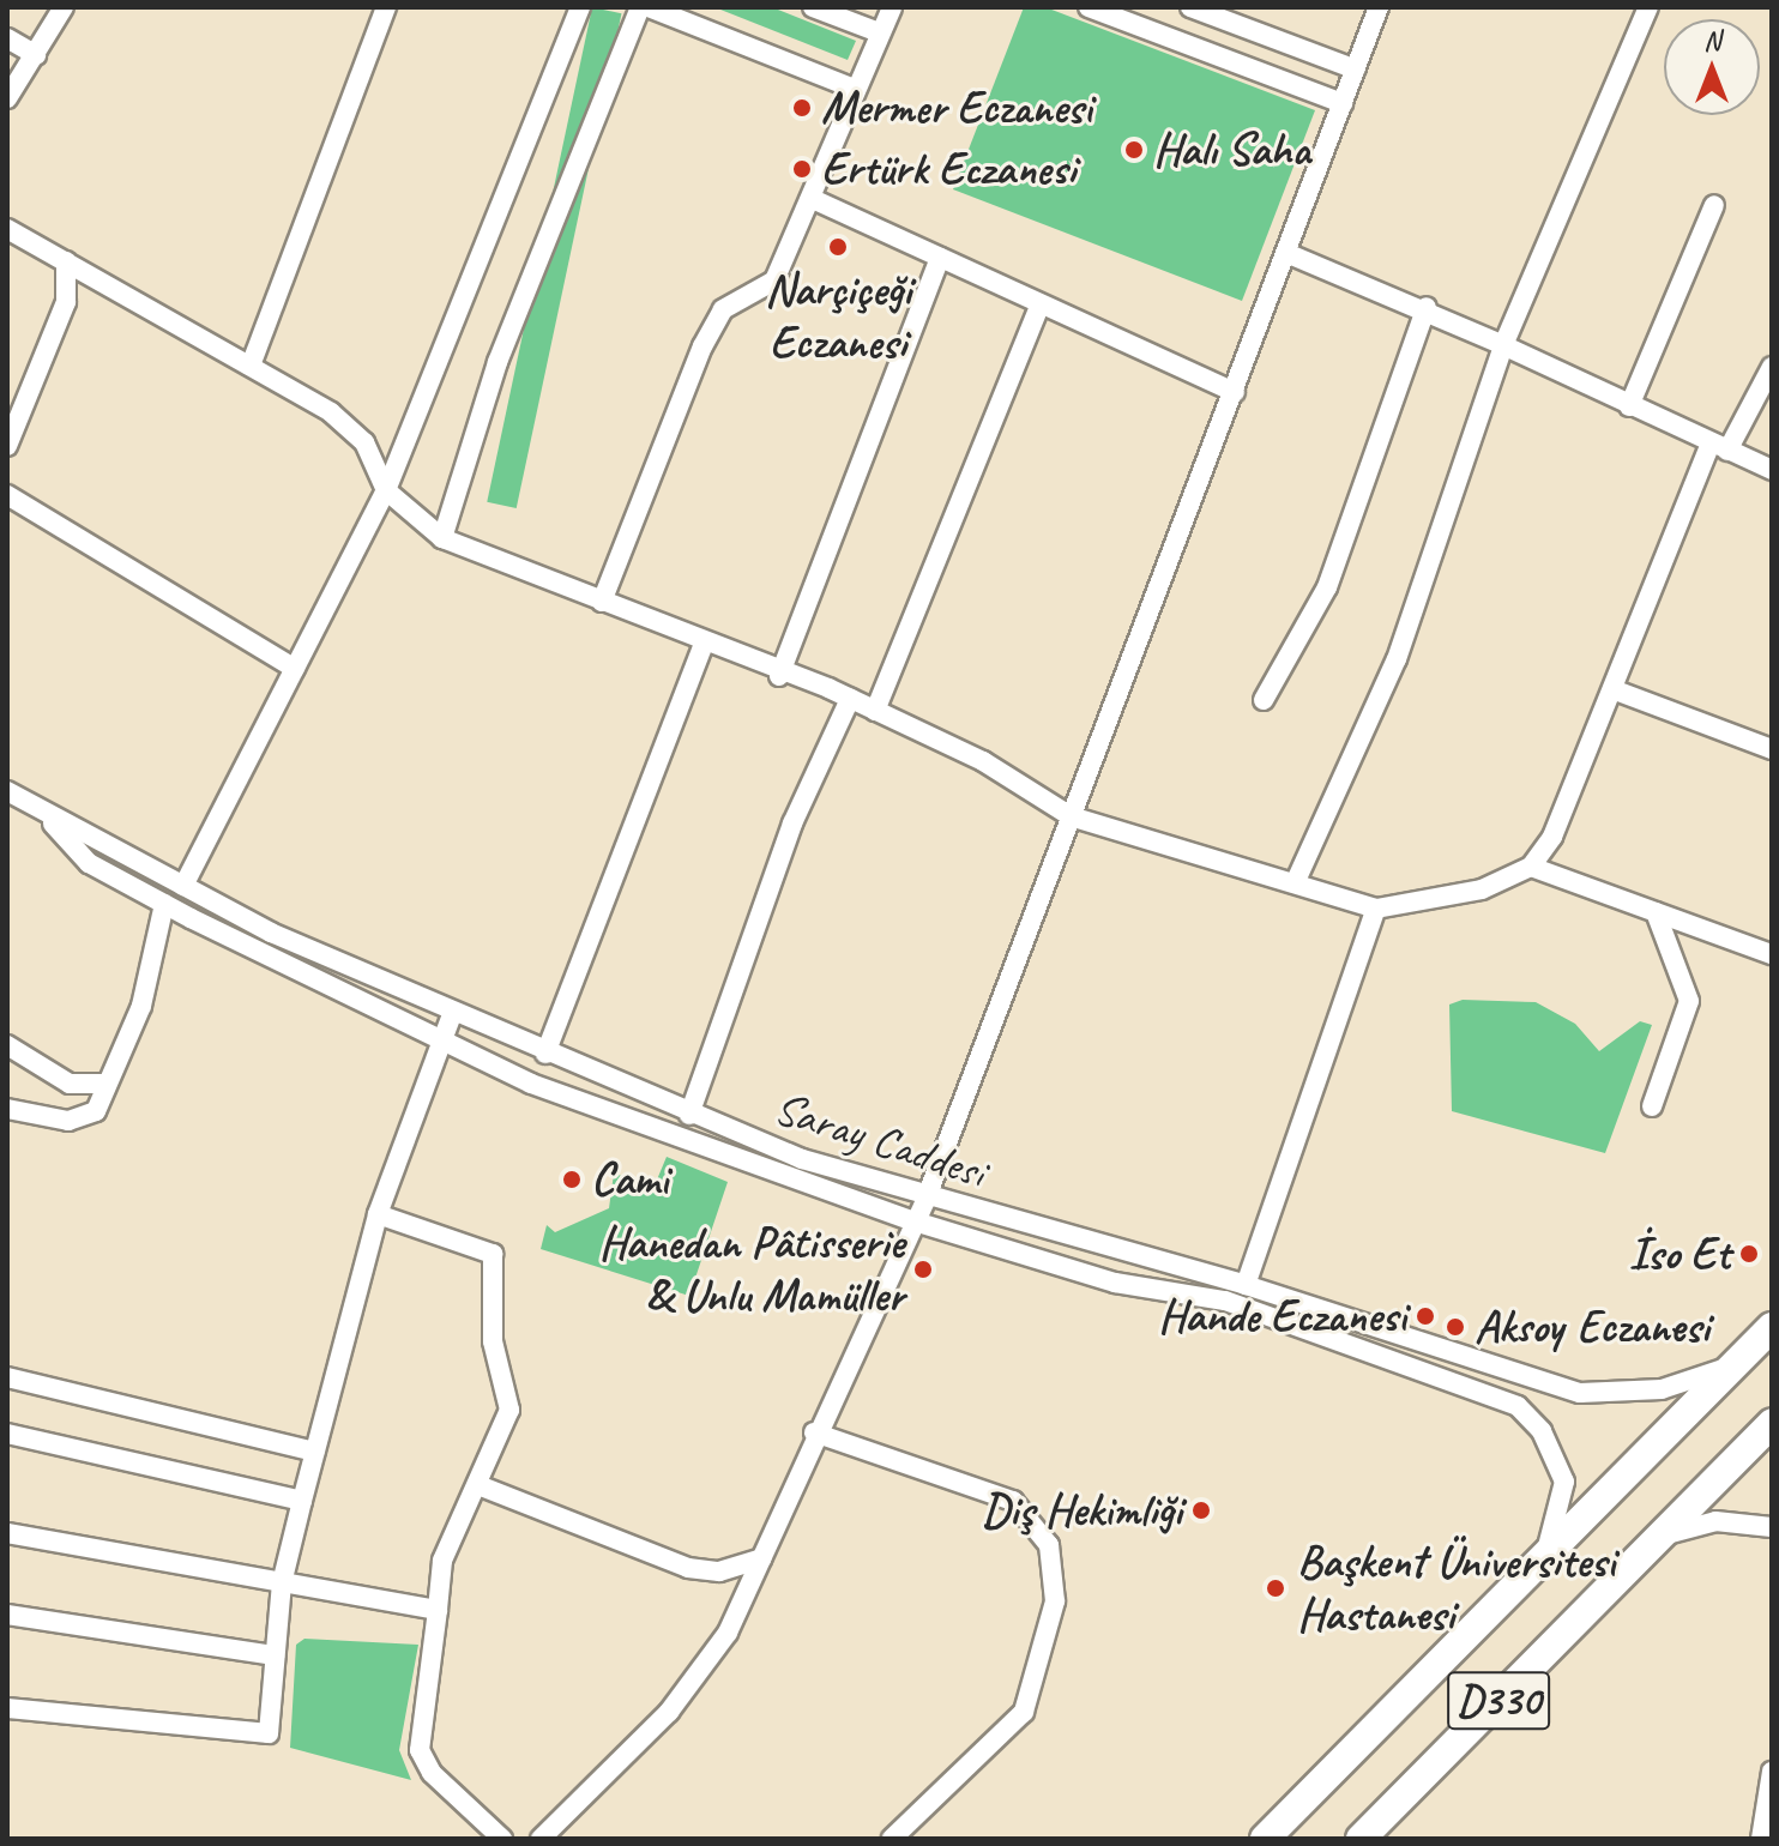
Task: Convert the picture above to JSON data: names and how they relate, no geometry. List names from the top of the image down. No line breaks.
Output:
{"streets":{"highway":["D330"],"street":["Saray Caddesi"]},"crossings":[["Saray Caddesi","D330"]],"places":["Mermer Eczanesi","Halı Saha","Ertürk Eczanesi","Narçiçeği Eczanesi","Cami","İso Et","Hanedan Pâtisserie & Unlu Mamüller","Hande Eczanesi","Aksoy Eczanesi","Diş Hekimliği","Başkent Üniversitesi Hastanesi"],"north":"top"}
